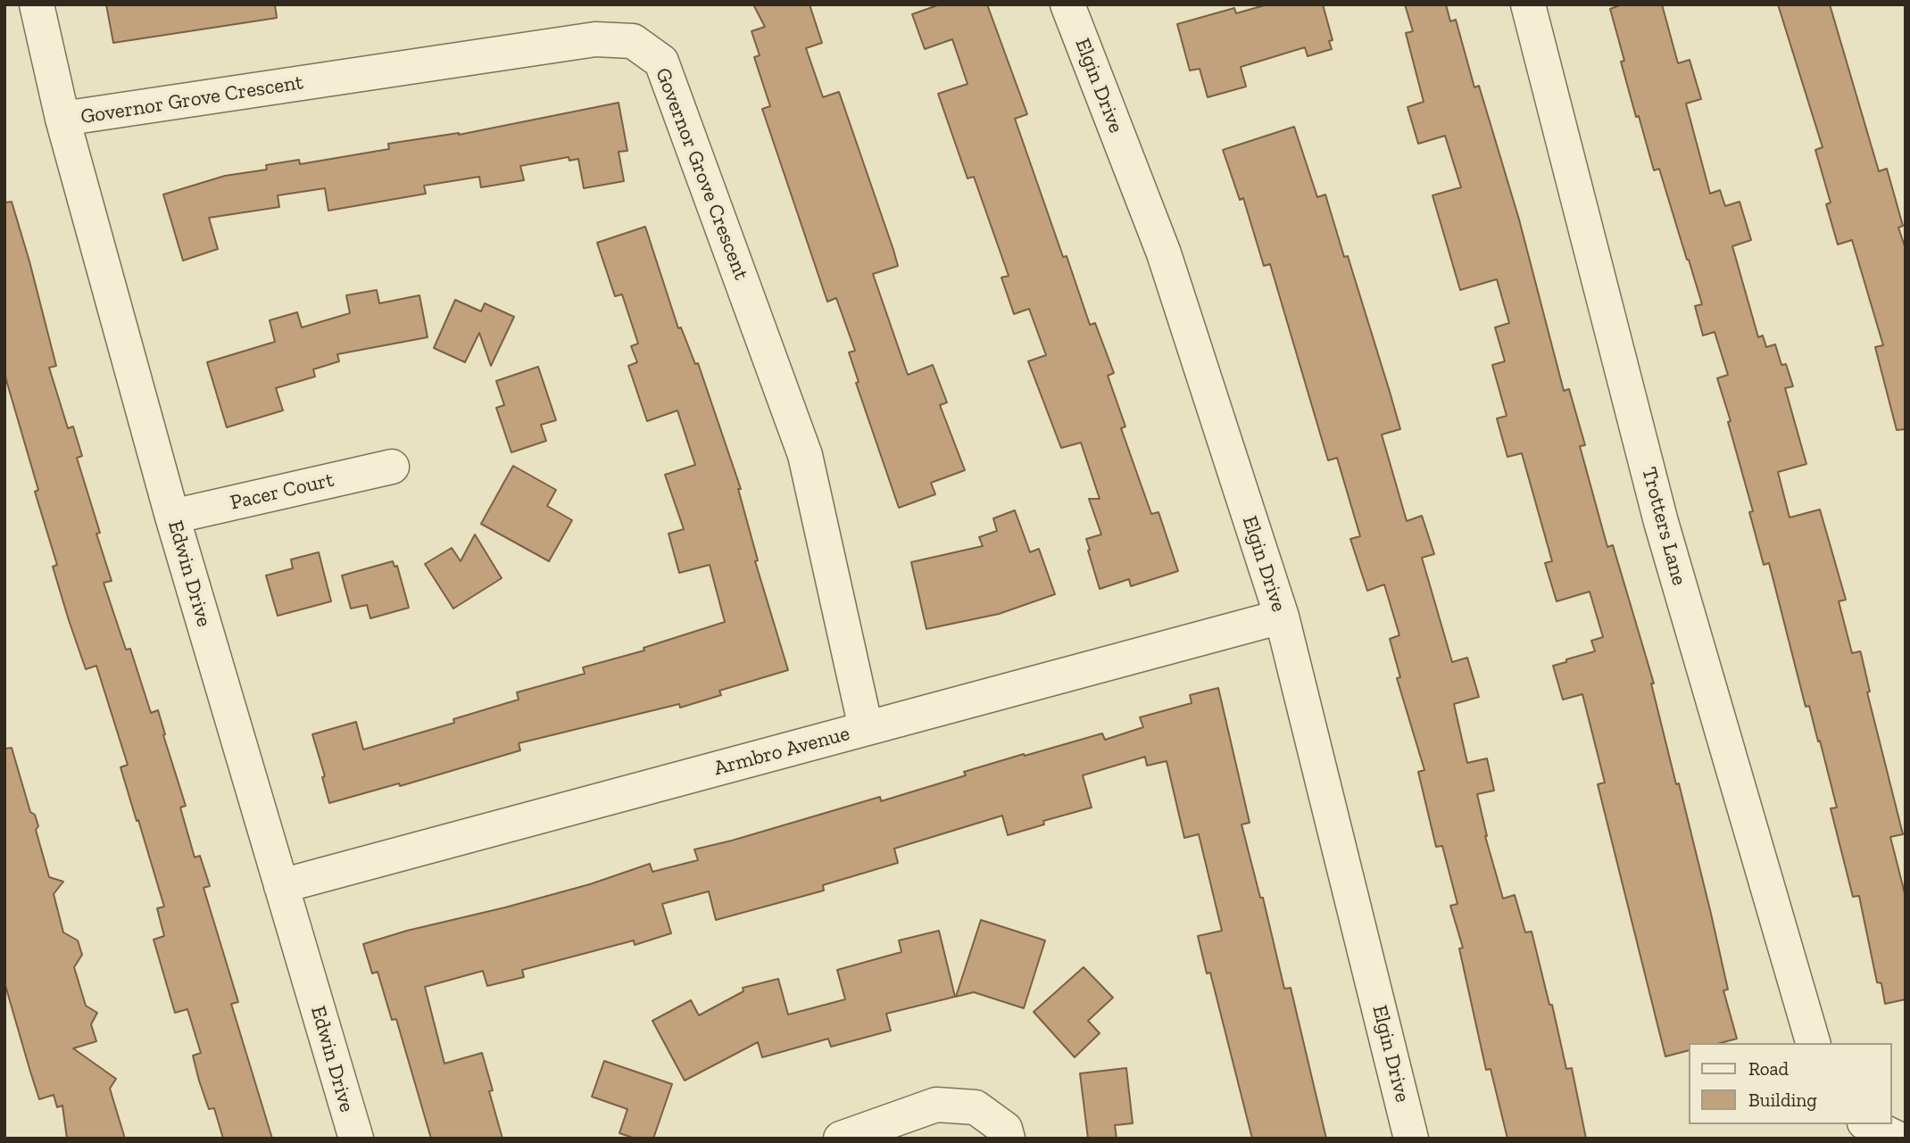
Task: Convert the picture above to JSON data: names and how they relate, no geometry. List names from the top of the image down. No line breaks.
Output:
{"streets":{"street":["Elgin Drive","Governor Grove Crescent","Pacer Court","Trotters Lane","Edwin Drive","Armbro Avenue"]},"crossings":[["Elgin Drive","Armbro Avenue"],["Governor Grove Crescent","Edwin Drive"],["Governor Grove Crescent","Armbro Avenue"],["Pacer Court","Edwin Drive"],["Edwin Drive","Armbro Avenue"]],"legend":["Road","Building"]}
